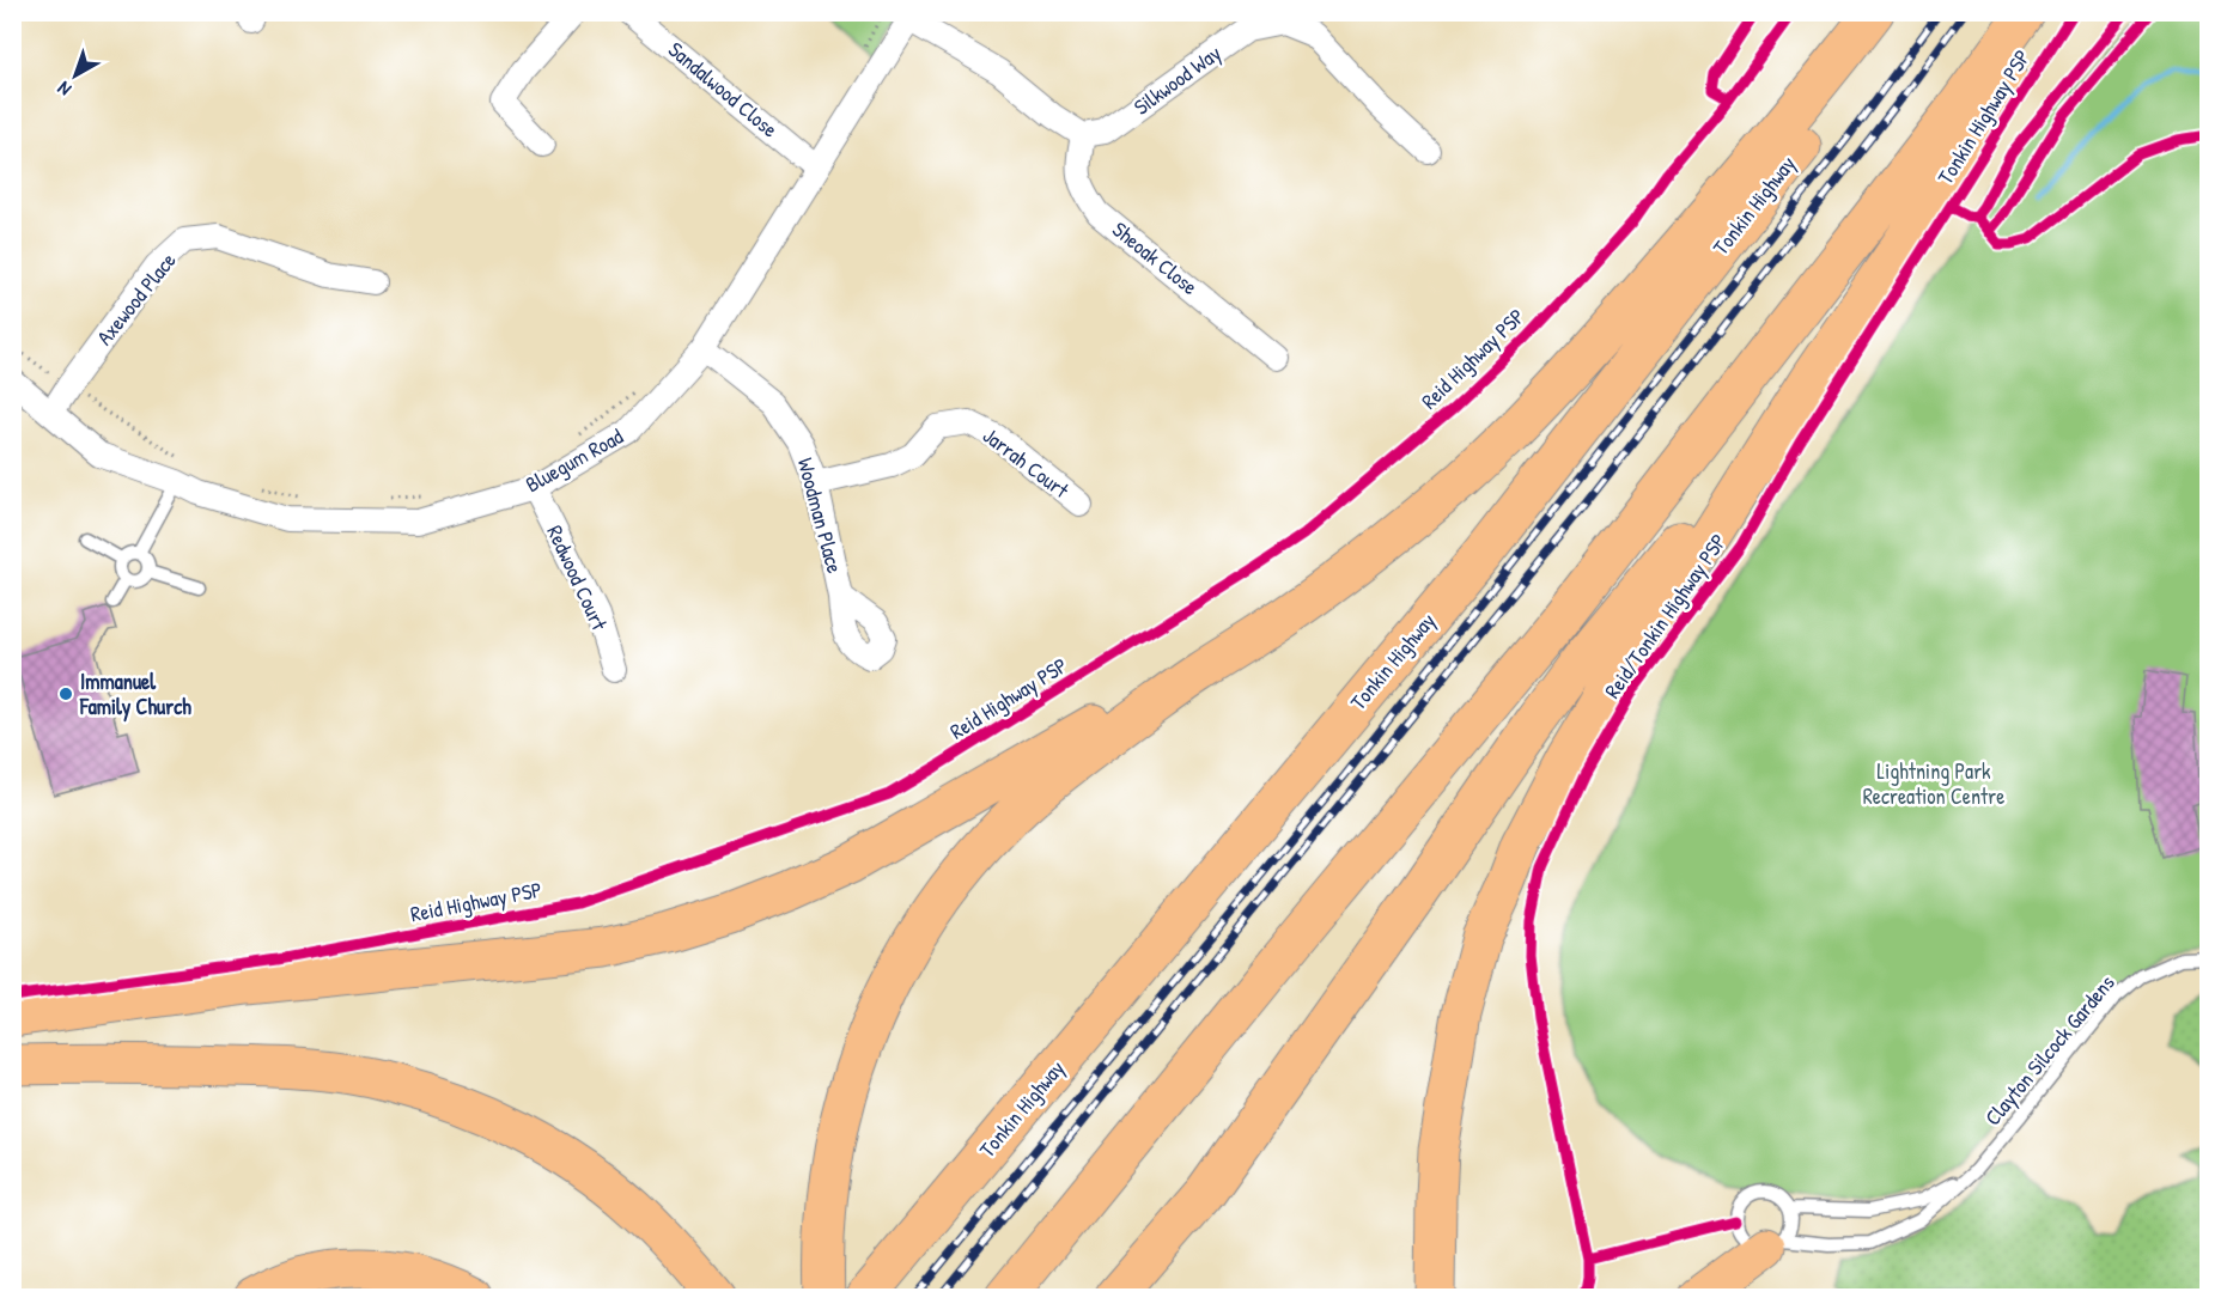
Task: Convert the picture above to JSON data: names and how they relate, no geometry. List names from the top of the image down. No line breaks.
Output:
{"streets":{"highway":["Tonkin Highway"],"street":["Silkwood Way","Sandalwood Close","Sheoak Close","Axewood Place","Bluegum Road","Jarrah Court","Woodman Place","Redwood Court"],"lane":["Clayton Silcock Gardens"],"cycle path":["Tonkin Highway PSP","Reid Highway PSP"]},"crossings":[["Silkwood Way","Sheoak Close"],["Sandalwood Close","Bluegum Road"],["Axewood Place","Bluegum Road"],["Bluegum Road","Woodman Place"],["Bluegum Road","Redwood Court"],["Jarrah Court","Woodman Place"]],"parks":["Lightning Park Recreation Centre"],"places":["Immanuel Family Church"],"north":"bottom left"}
